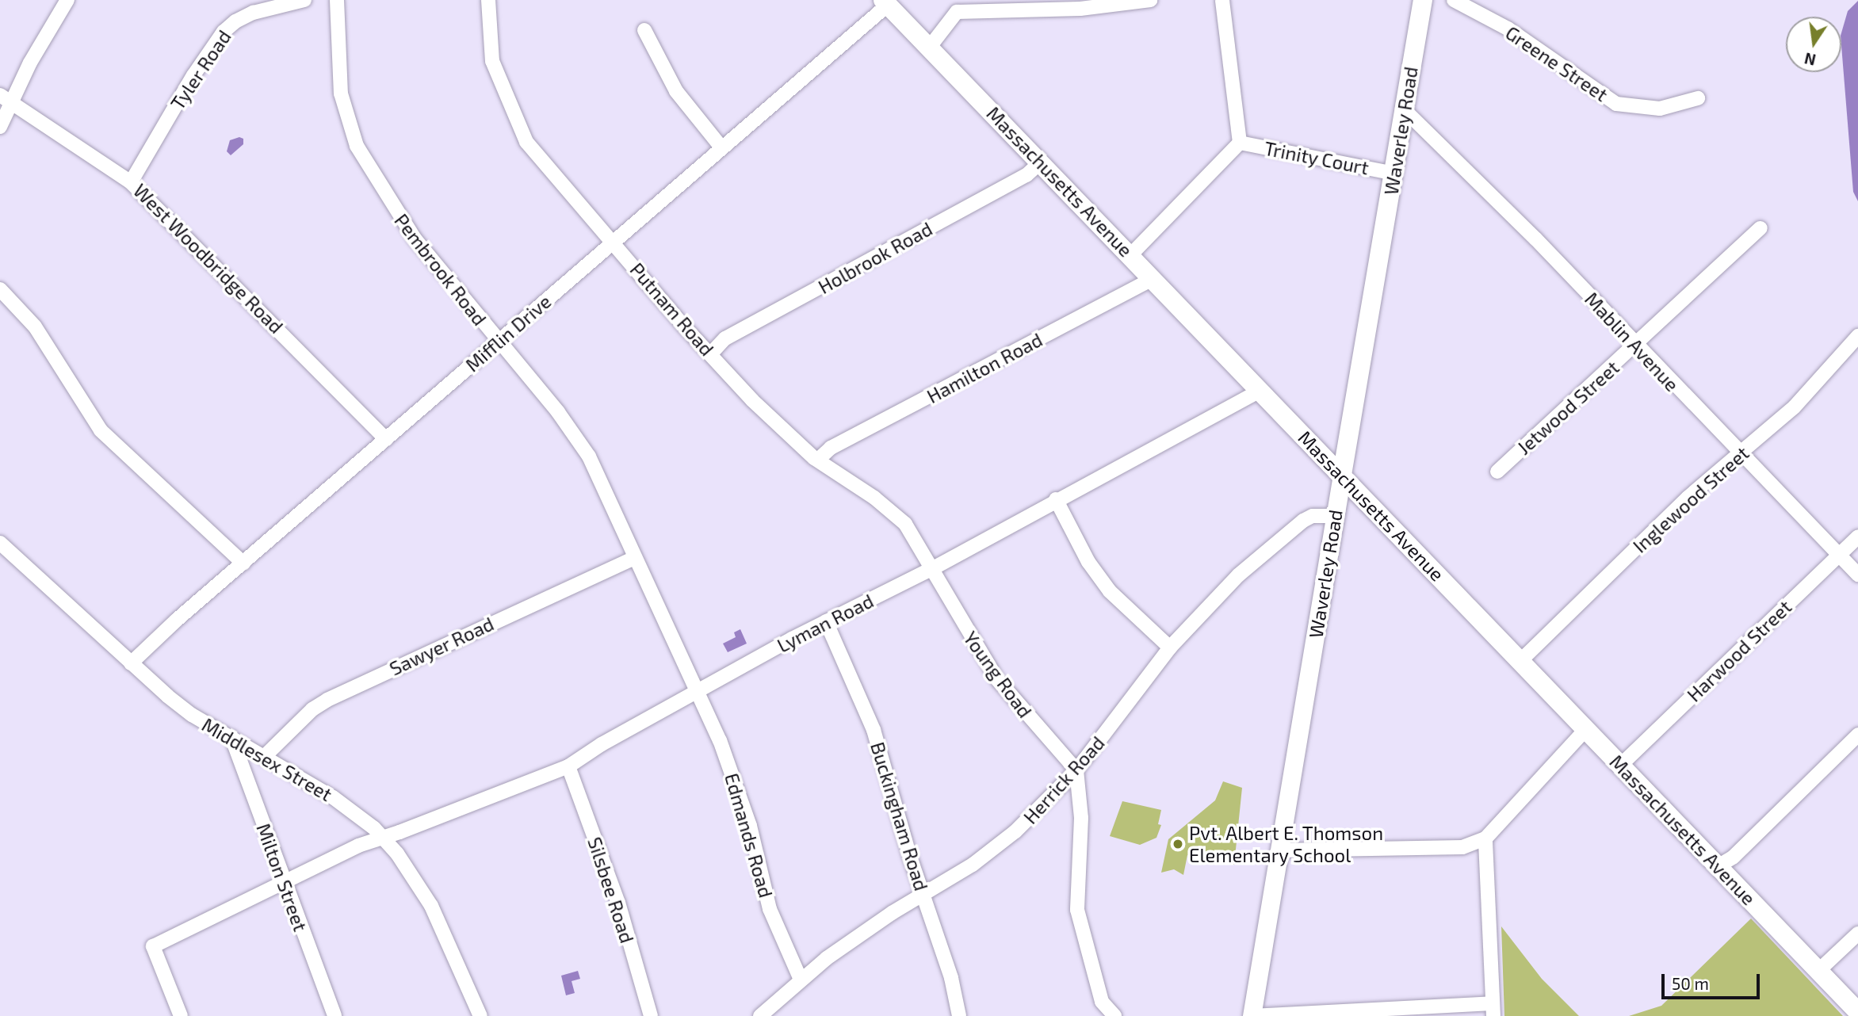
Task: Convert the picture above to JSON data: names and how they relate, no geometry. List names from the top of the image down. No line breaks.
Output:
{"streets":{"main road":["Waverley Road","Massachusetts Avenue"],"street":["Greene Street","Tyler Road","Trinity Court","Holbrook Road","West Woodbridge Road","Pembrook Road","Putnam Road","Mifflin Drive","Mablin Avenue","Hamilton Road","Jetwood Street","Inglewood Street","Lyman Road","Sawyer Road","Harwood Street","Young Road","Middlesex Street","Herrick Road","Buckingham Road","Edmands Road","Milton Street","Silsbee Road"]},"crossings":[["Tyler Road","West Woodbridge Road"],["Waverley Road","Trinity Court"],["Waverley Road","Massachusetts Avenue"],["Waverley Road","Mablin Avenue"],["Waverley Road","Herrick Road"],["Trinity Court","Massachusetts Avenue"],["Massachusetts Avenue","Holbrook Road"],["Massachusetts Avenue","Mifflin Drive"],["Massachusetts Avenue","Hamilton Road"],["Massachusetts Avenue","Inglewood Street"],["Massachusetts Avenue","Lyman Road"],["Massachusetts Avenue","Harwood Street"],["Holbrook Road","Putnam Road"],["West Woodbridge Road","Mifflin Drive"],["Pembrook Road","Mifflin Drive"],["Pembrook Road","Lyman Road"],["Pembrook Road","Sawyer Road"],["Pembrook Road","Edmands Road"],["Putnam Road","Mifflin Drive"],["Putnam Road","Hamilton Road"],["Putnam Road","Lyman Road"],["Putnam Road","Young Road"],["Mifflin Drive","Middlesex Street"],["Mablin Avenue","Jetwood Street"],["Mablin Avenue","Inglewood Street"],["Mablin Avenue","Harwood Street"],["Lyman Road","Young Road"],["Lyman Road","Middlesex Street"],["Lyman Road","Buckingham Road"],["Lyman Road","Edmands Road"],["Lyman Road","Milton Street"],["Lyman Road","Silsbee Road"],["Sawyer Road","Middlesex Street"],["Young Road","Herrick Road"],["Middlesex Street","Milton Street"],["Herrick Road","Buckingham Road"],["Herrick Road","Edmands Road"]],"places":["Pvt. Albert E. Thomson Elementary School"],"scale_bar":"50 m","north":"bottom"}
